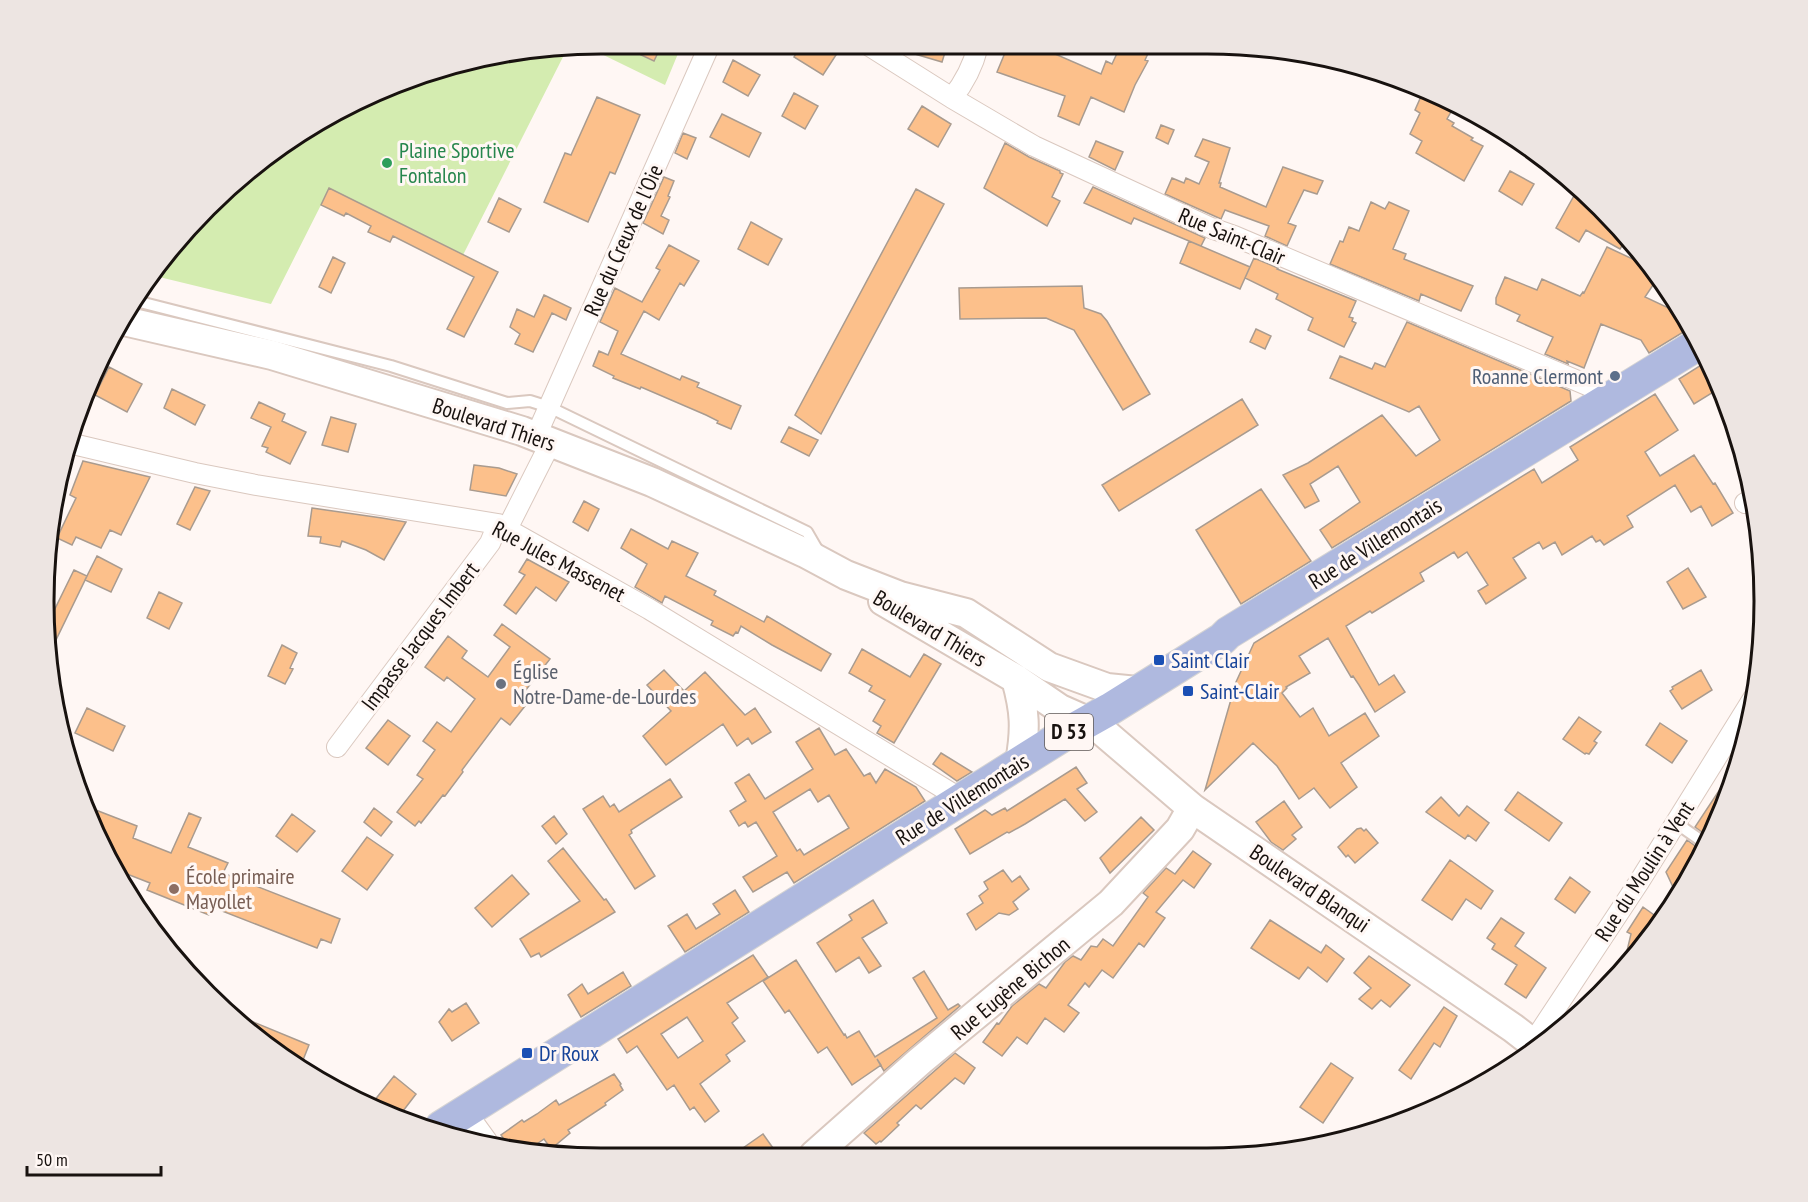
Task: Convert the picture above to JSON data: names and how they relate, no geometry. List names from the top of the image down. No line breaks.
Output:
{"streets":{"main road":["Boulevard Thiers","Rue de Villemontais","D 53","Boulevard Blanqui","Rue Eugène Bichon"],"street":["Rue Saint-Clair","Rue du Creux de l'Oie","Rue Jules Massenet","Impasse Jacques Imbert","Rue du Moulin à Vent"]},"crossings":[["Rue Saint-Clair","Rue de Villemontais"],["Rue du Creux de l'Oie","Boulevard Thiers"],["Rue du Creux de l'Oie","Impasse Jacques Imbert"],["Boulevard Thiers","Rue de Villemontais"],["Boulevard Thiers","Impasse Jacques Imbert"],["Boulevard Thiers","Boulevard Blanqui"],["Rue de Villemontais","Rue Jules Massenet"],["Rue de Villemontais","Boulevard Blanqui"],["Rue Jules Massenet","Impasse Jacques Imbert"],["Boulevard Blanqui","Rue Eugène Bichon"]],"places":{"other":["Plaine Sportive Fontalon","Roanne Clermont","Église Notre-Dame-de-Lourdes","École primaire Mayollet"],"transit":["Saint Clair","Saint-Clair","Dr Roux"]},"scale_bar":"50 m"}
